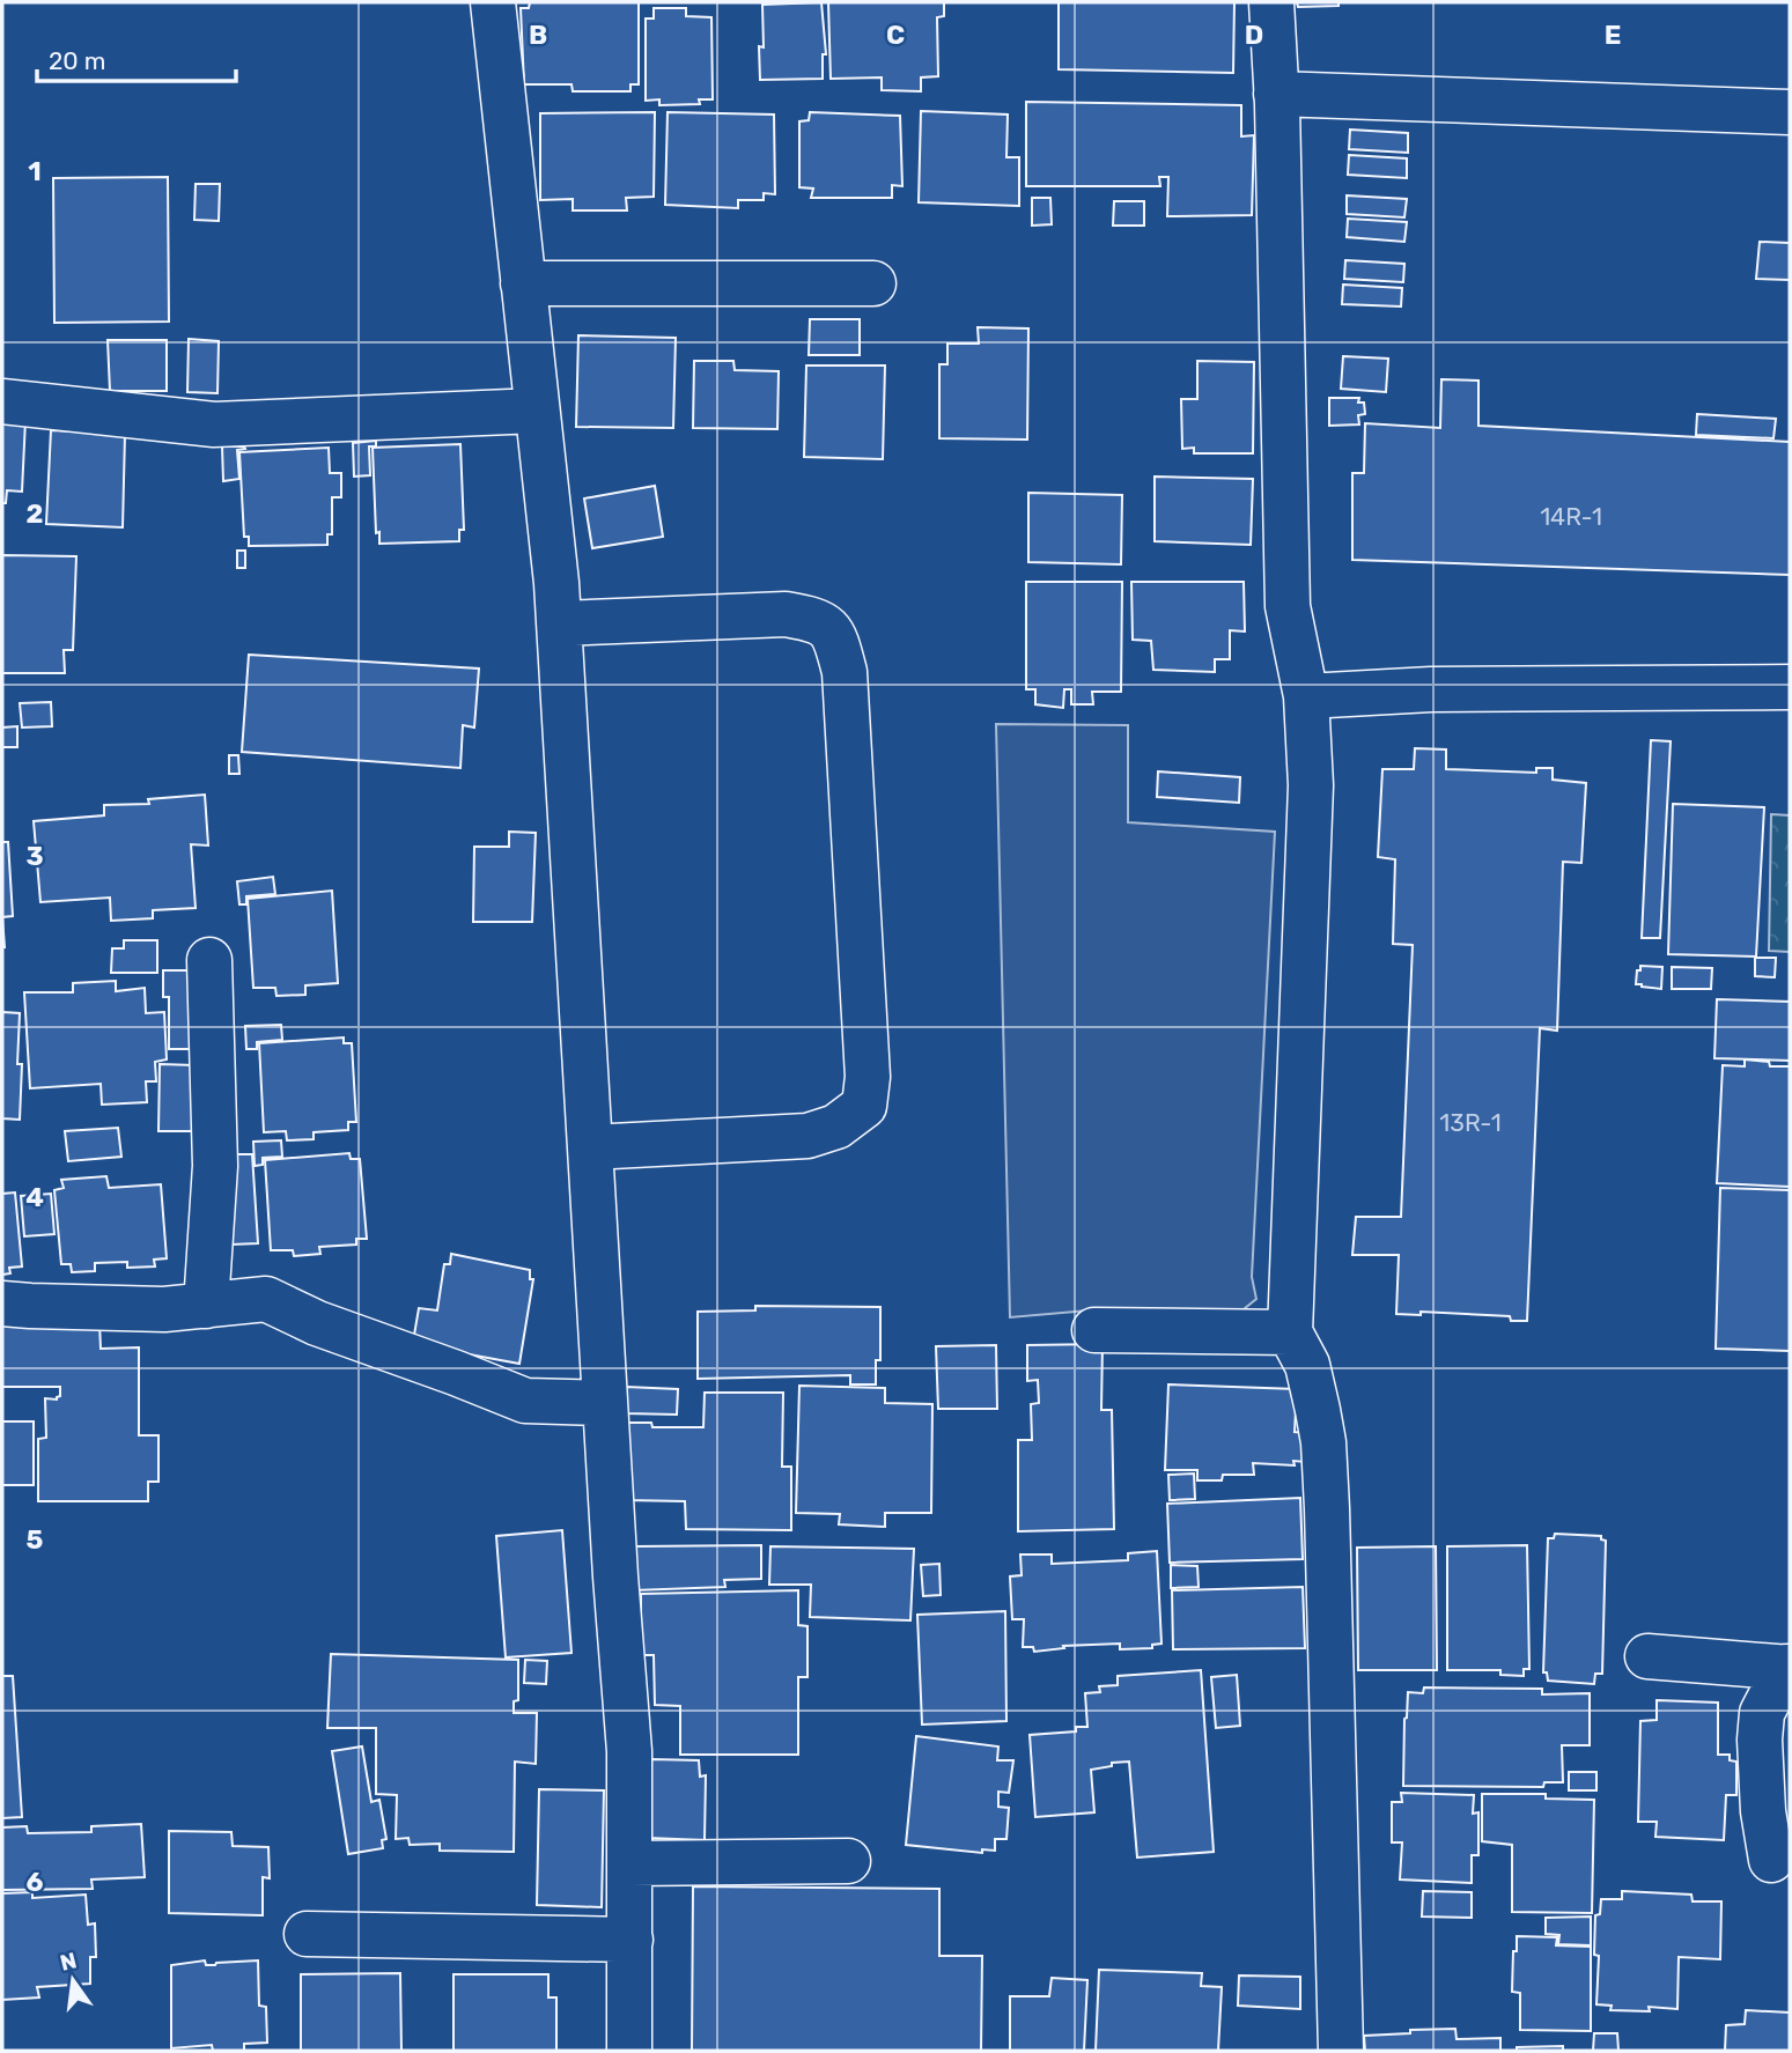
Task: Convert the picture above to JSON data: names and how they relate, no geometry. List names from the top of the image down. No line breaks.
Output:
{"house_numbers":["14R-1","13R-1"],"scale_bar":"20 m","north":"top","grid":{"columns":["B","C","D","E"],"rows":["1","2","3","4","5","6"]}}
